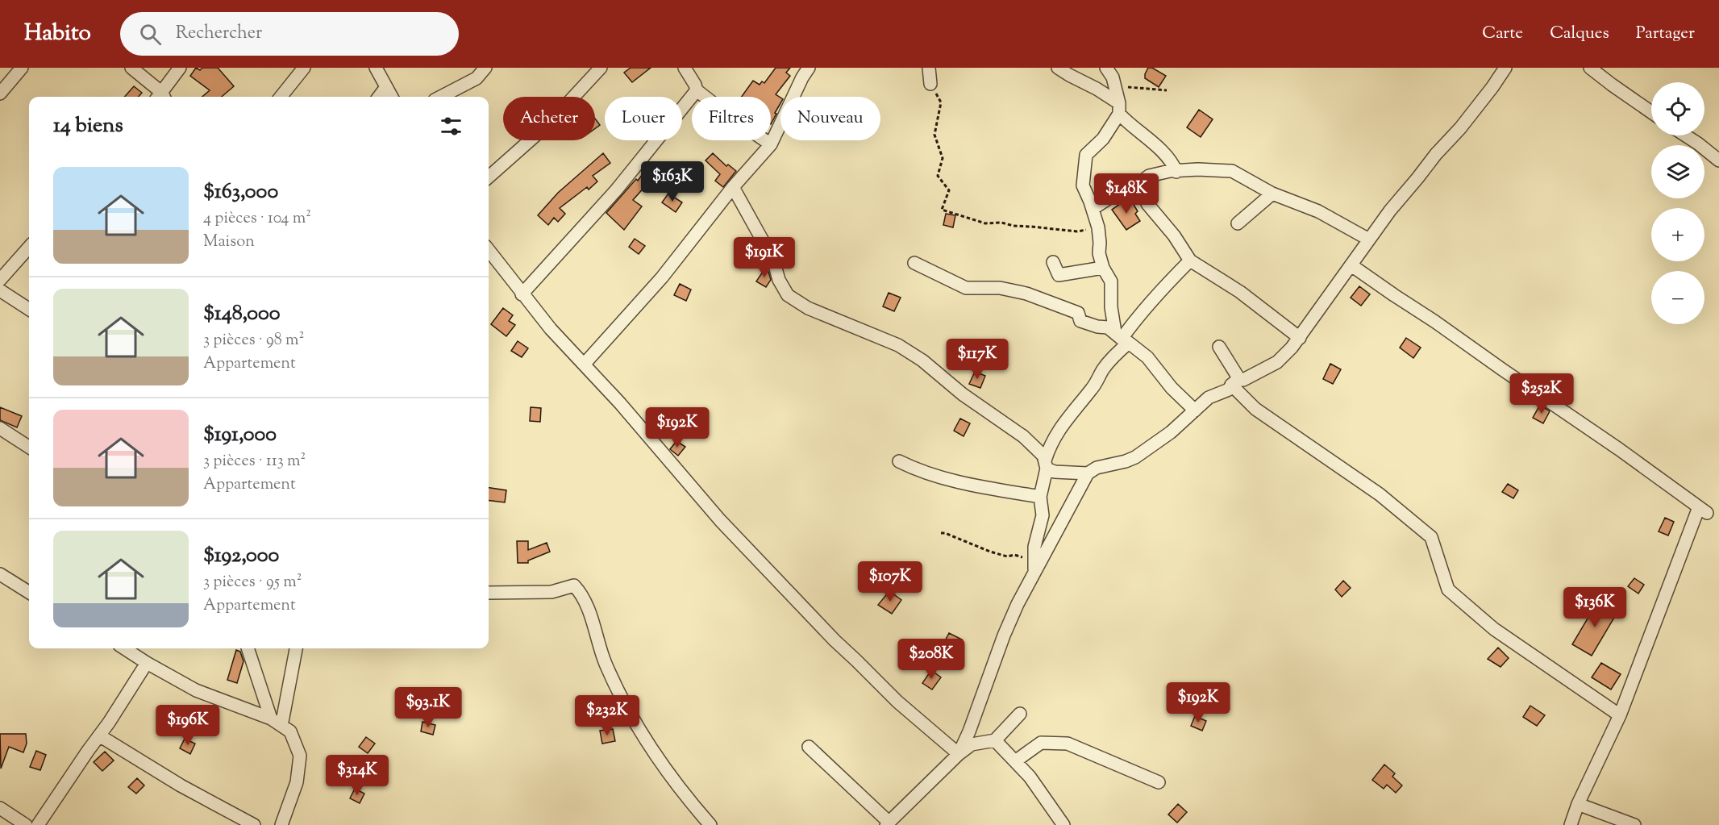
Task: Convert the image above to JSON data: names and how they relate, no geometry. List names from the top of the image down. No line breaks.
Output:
{"page":{"header":"Habito","search":"Rechercher","nav":["Carte","Calques","Partager"],"map_buttons":["+","−"],"chip":["Acheter","Louer","Filtres","Nouveau"],"heading":"14 biens","list":[{"name":"$163,000","note":"4 pièces · 104 m² · Maison"},{"name":"$148,000","note":"3 pièces · 98 m² · Appartement"},{"name":"$191,000","note":"3 pièces · 113 m² · Appartement"},{"name":"$192,000","note":"3 pièces · 95 m² · Appartement"}],"price":["$163K","$148K","$191K","$117K","$252K","$192K","$107K","$136K","$208K","$192K","$93.1K","$232K","$196K","$314K"]}}
